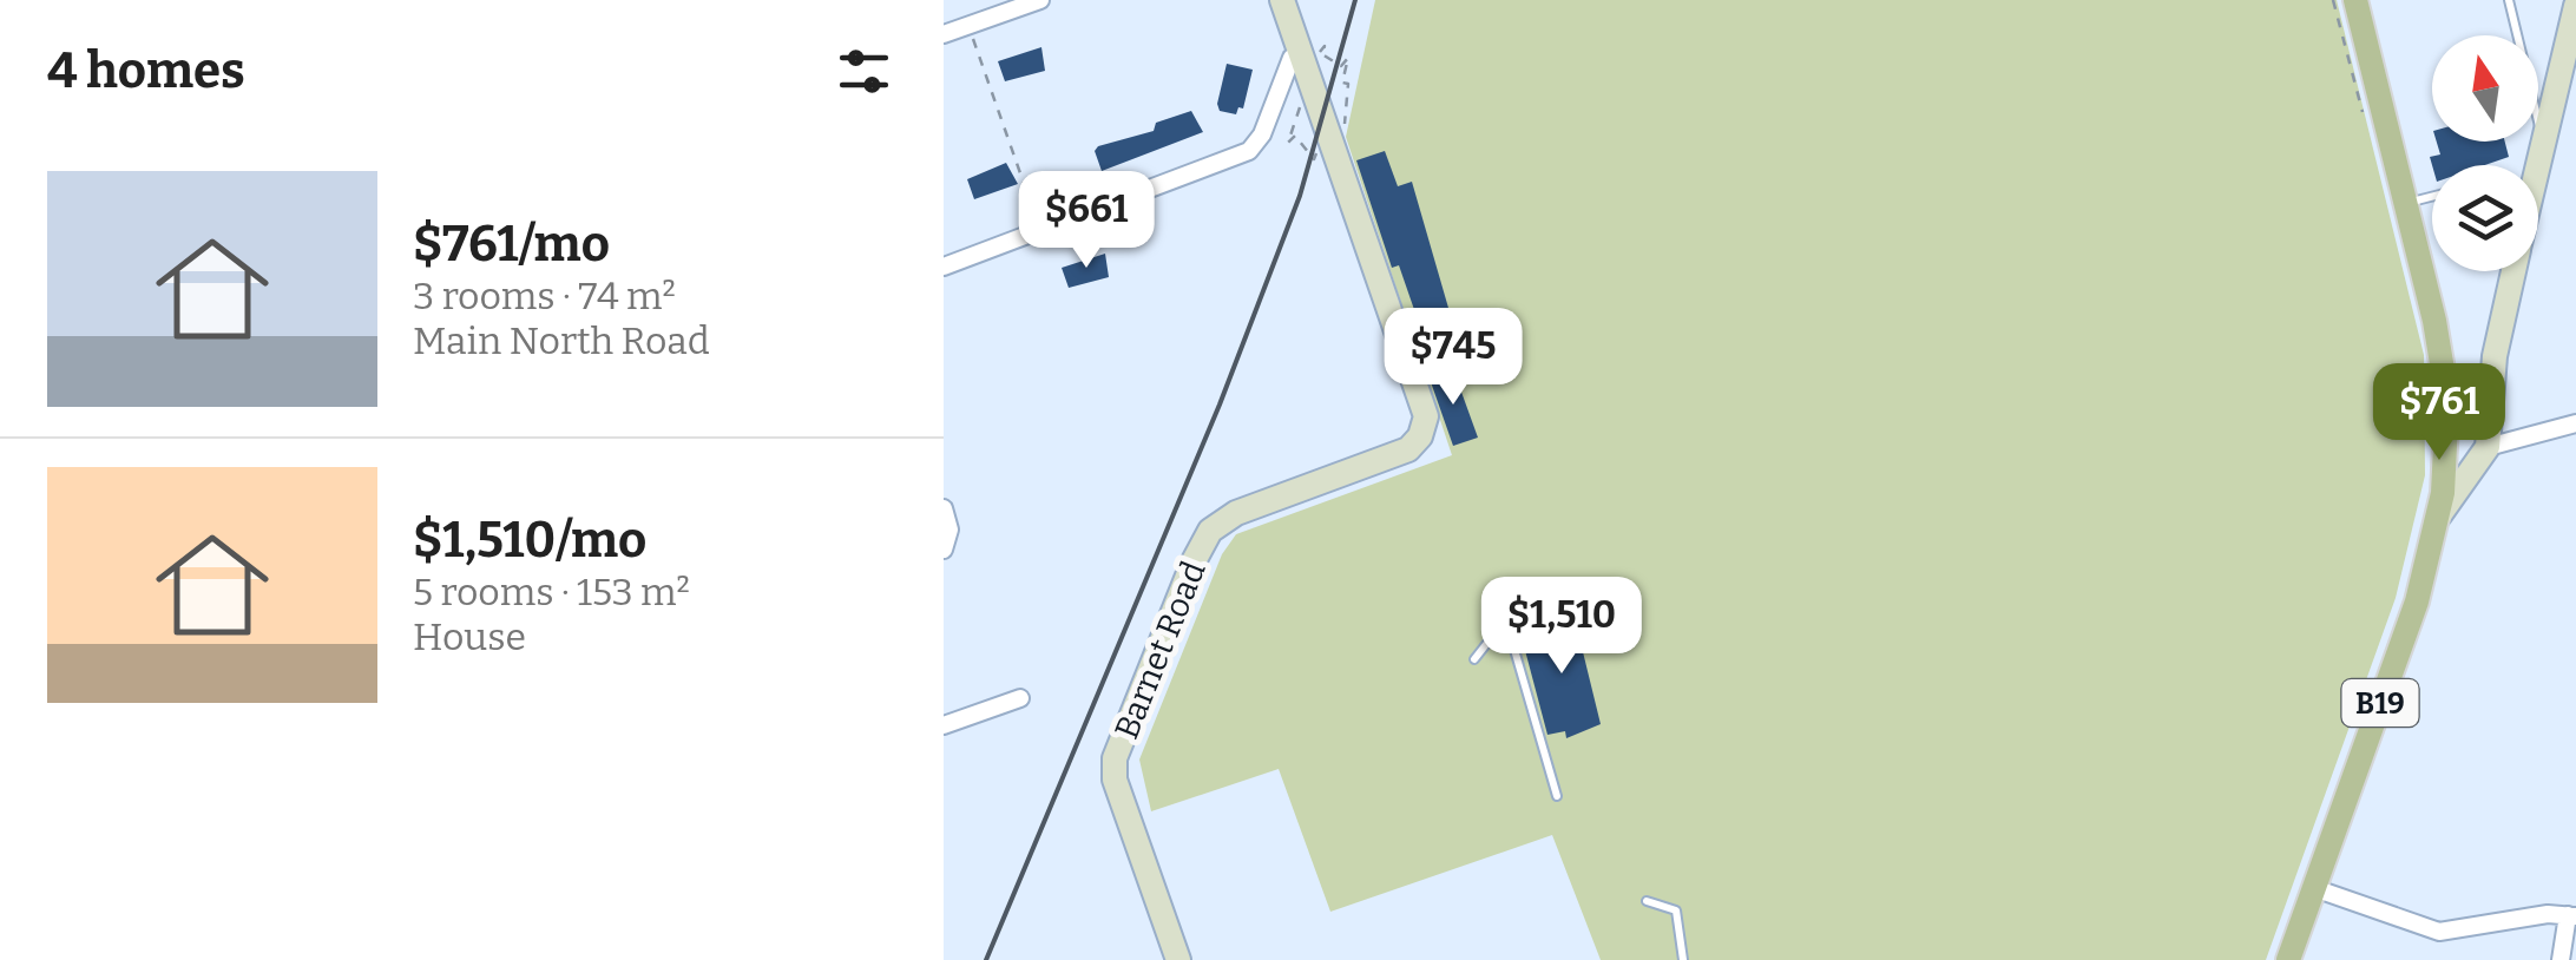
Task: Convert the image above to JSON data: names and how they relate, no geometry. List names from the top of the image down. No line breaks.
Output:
{"streets":{"main road":["B19"],"street":["Barnet Road"]},"north":"top","page":{"heading":"4 homes","list":[{"name":"$761/mo","note":"3 rooms · 74 m² · Main North Road"},{"name":"$1,510/mo","note":"5 rooms · 153 m² · House"}],"price":["$661","$745","$761","$1,510"]}}
